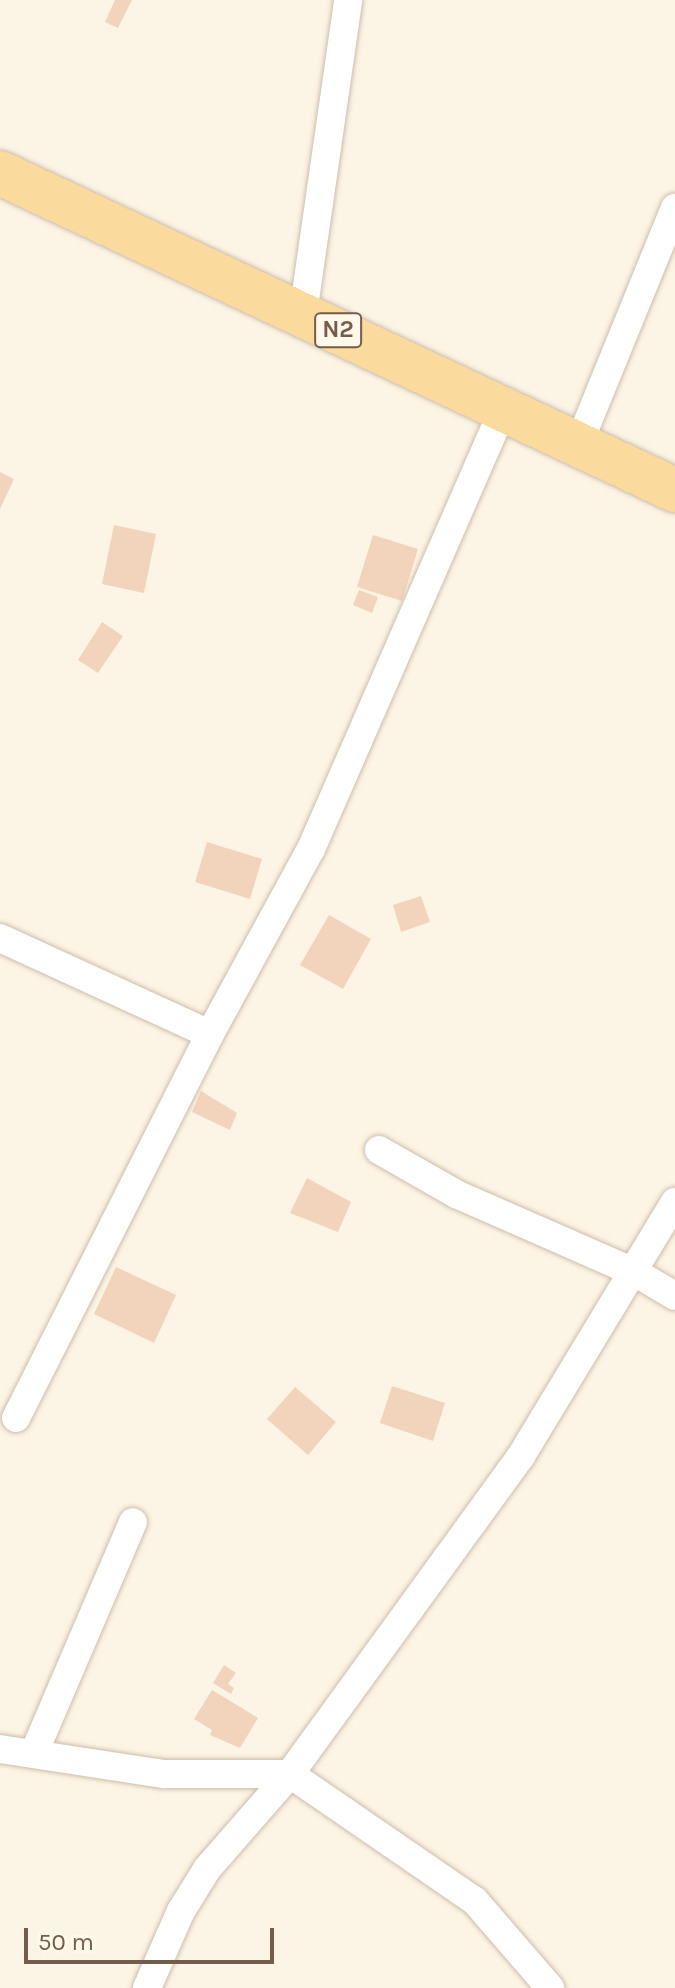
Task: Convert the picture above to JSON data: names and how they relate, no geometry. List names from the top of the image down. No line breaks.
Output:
{"streets":{"main road":["N2"]},"scale_bar":"50 m"}
